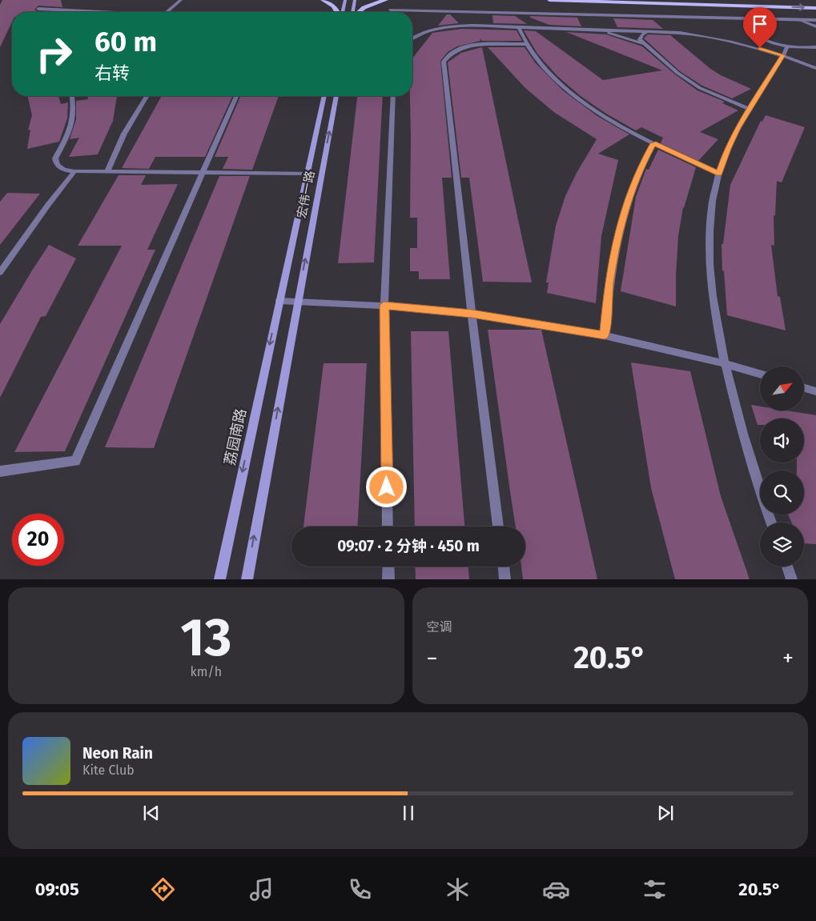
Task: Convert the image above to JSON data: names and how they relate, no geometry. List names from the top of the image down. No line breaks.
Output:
{"streets":{"main road":["宏伟一路","荔园南路"]},"crossings":[["宏伟一路","荔园南路"]],"north":"top right","page":{"turn":["60 m","右转"],"limit":"20","trip":"09:07 · 2 分钟 · 450 m","tile":[["13","km/h"],"空调"],"heat":["−","20.5°","+"],"song":["Neon Rain","Kite Club"],"tabs":["09:05","20.5°"]}}
